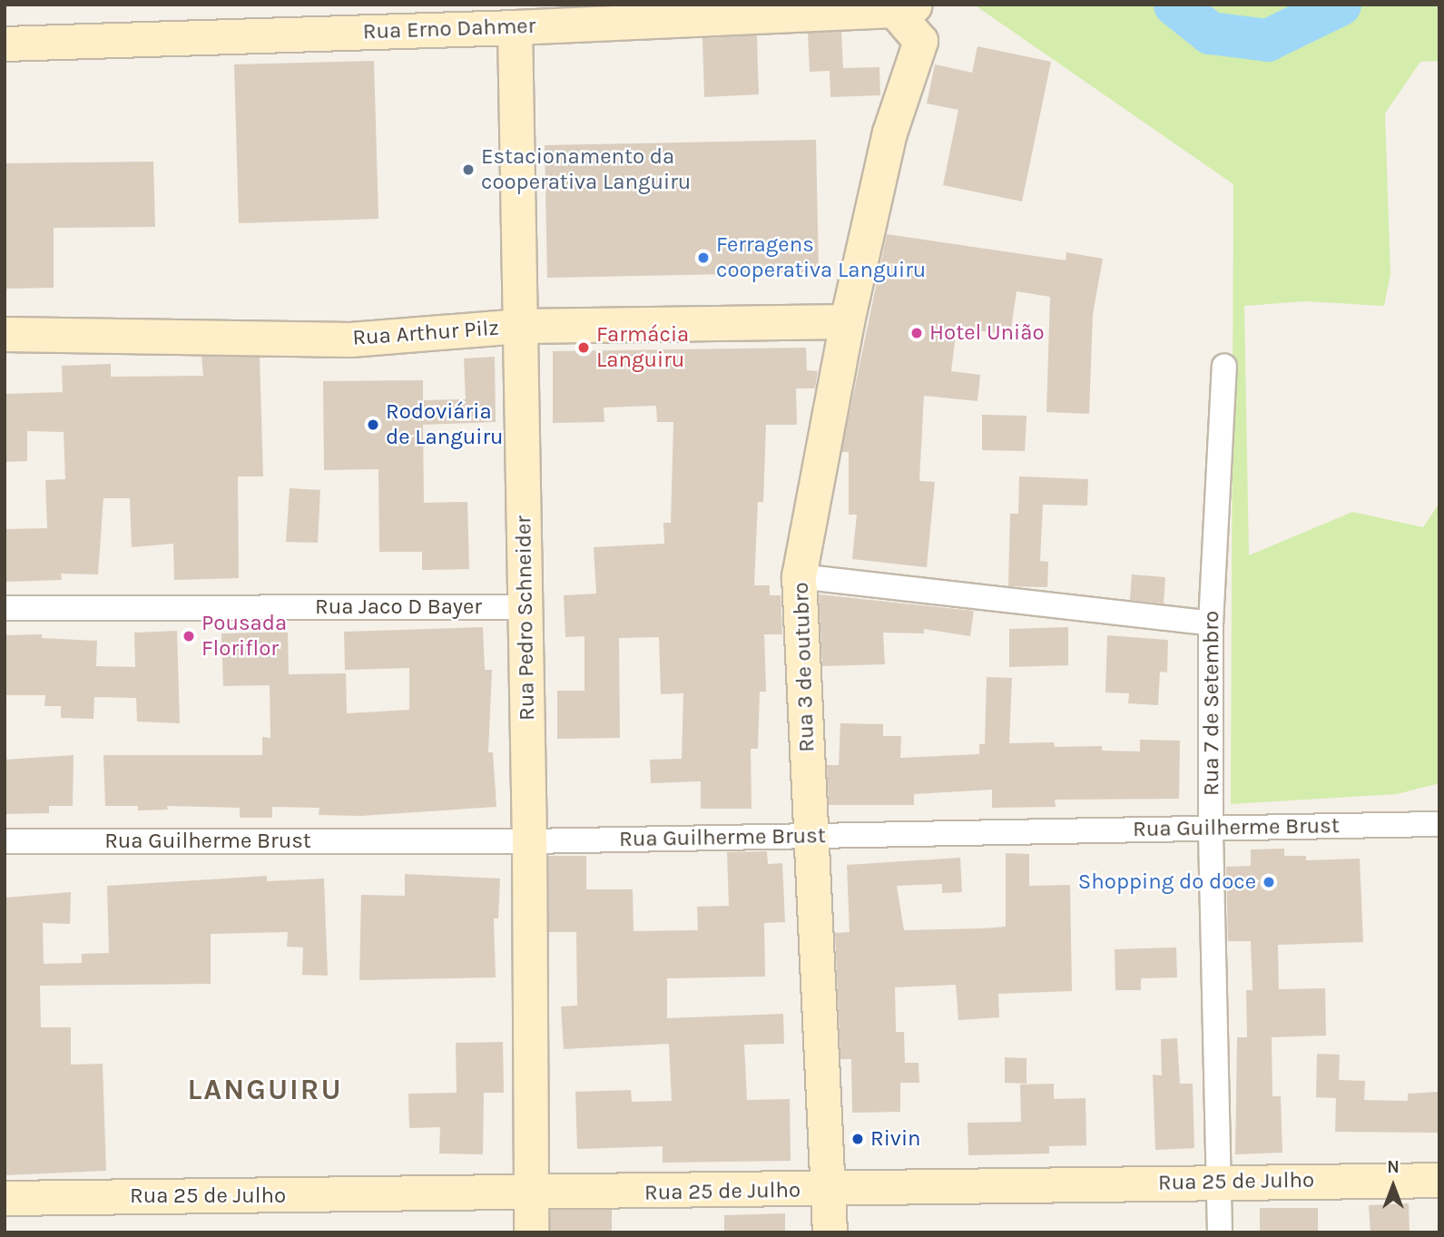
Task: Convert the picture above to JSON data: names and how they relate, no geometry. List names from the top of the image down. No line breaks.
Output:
{"streets":{"main road":["Rua Erno Dahmer","Rua Arthur Pilz","Rua Pedro Schneider","Rua 3 de outubro","Rua 25 de Julho"],"street":["Rua Jaco D Bayer","Rua 7 de Setembro","Rua Guilherme Brust"]},"crossings":[["Rua Erno Dahmer","Rua Pedro Schneider"],["Rua Arthur Pilz","Rua Pedro Schneider"],["Rua Arthur Pilz","Rua 3 de outubro"],["Rua Jaco D Bayer","Rua Pedro Schneider"],["Rua Pedro Schneider","Rua Guilherme Brust"],["Rua Pedro Schneider","Rua 25 de Julho"],["Rua 3 de outubro","Rua Guilherme Brust"],["Rua 3 de outubro","Rua 25 de Julho"],["Rua 7 de Setembro","Rua Guilherme Brust"],["Rua 7 de Setembro","Rua 25 de Julho"]],"districts":["LANGUIRU"],"places":["Estacionamento da cooperativa Languiru","Ferragens cooperativa Languiru","Hotel União","Farmácia Languiru","Rodoviária de Languiru","Pousada Floriflor","Shopping do doce","Rivin"],"north":"top"}
